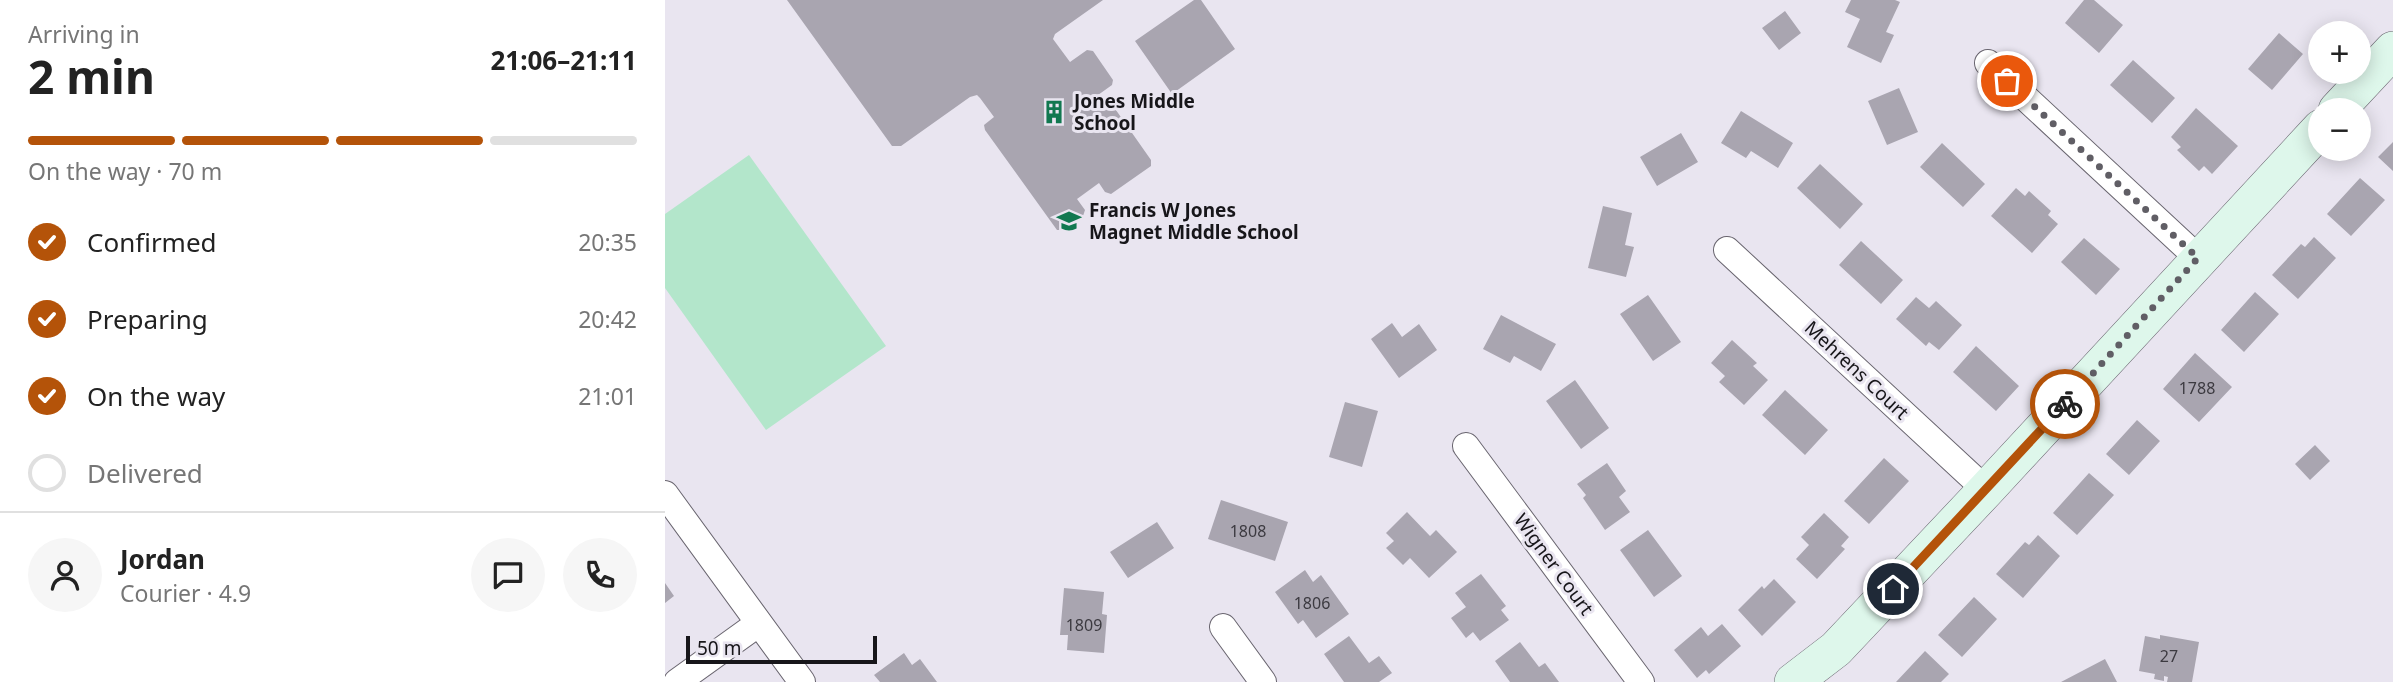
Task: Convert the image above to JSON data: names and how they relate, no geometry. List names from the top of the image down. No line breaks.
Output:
{"streets":{"street":["Mehrens Court","Wigner Court"]},"places":{"building":["Jones Middle School"],"school or university":["Francis W Jones Magnet Middle School"]},"house_numbers":["1788","1808","1806","1809","27"],"scale_bar":"50 m","page":{"heading":["2 min","Arriving in","21:06–21:11"],"panel":["Jordan","Courier · 4.9"],"map_buttons":["+","−"],"bar":"On the way · 70 m","list":[["Confirmed","20:35"],["Preparing","20:42"],["On the way","21:01"],"Delivered"],"scale":"50 m"}}
